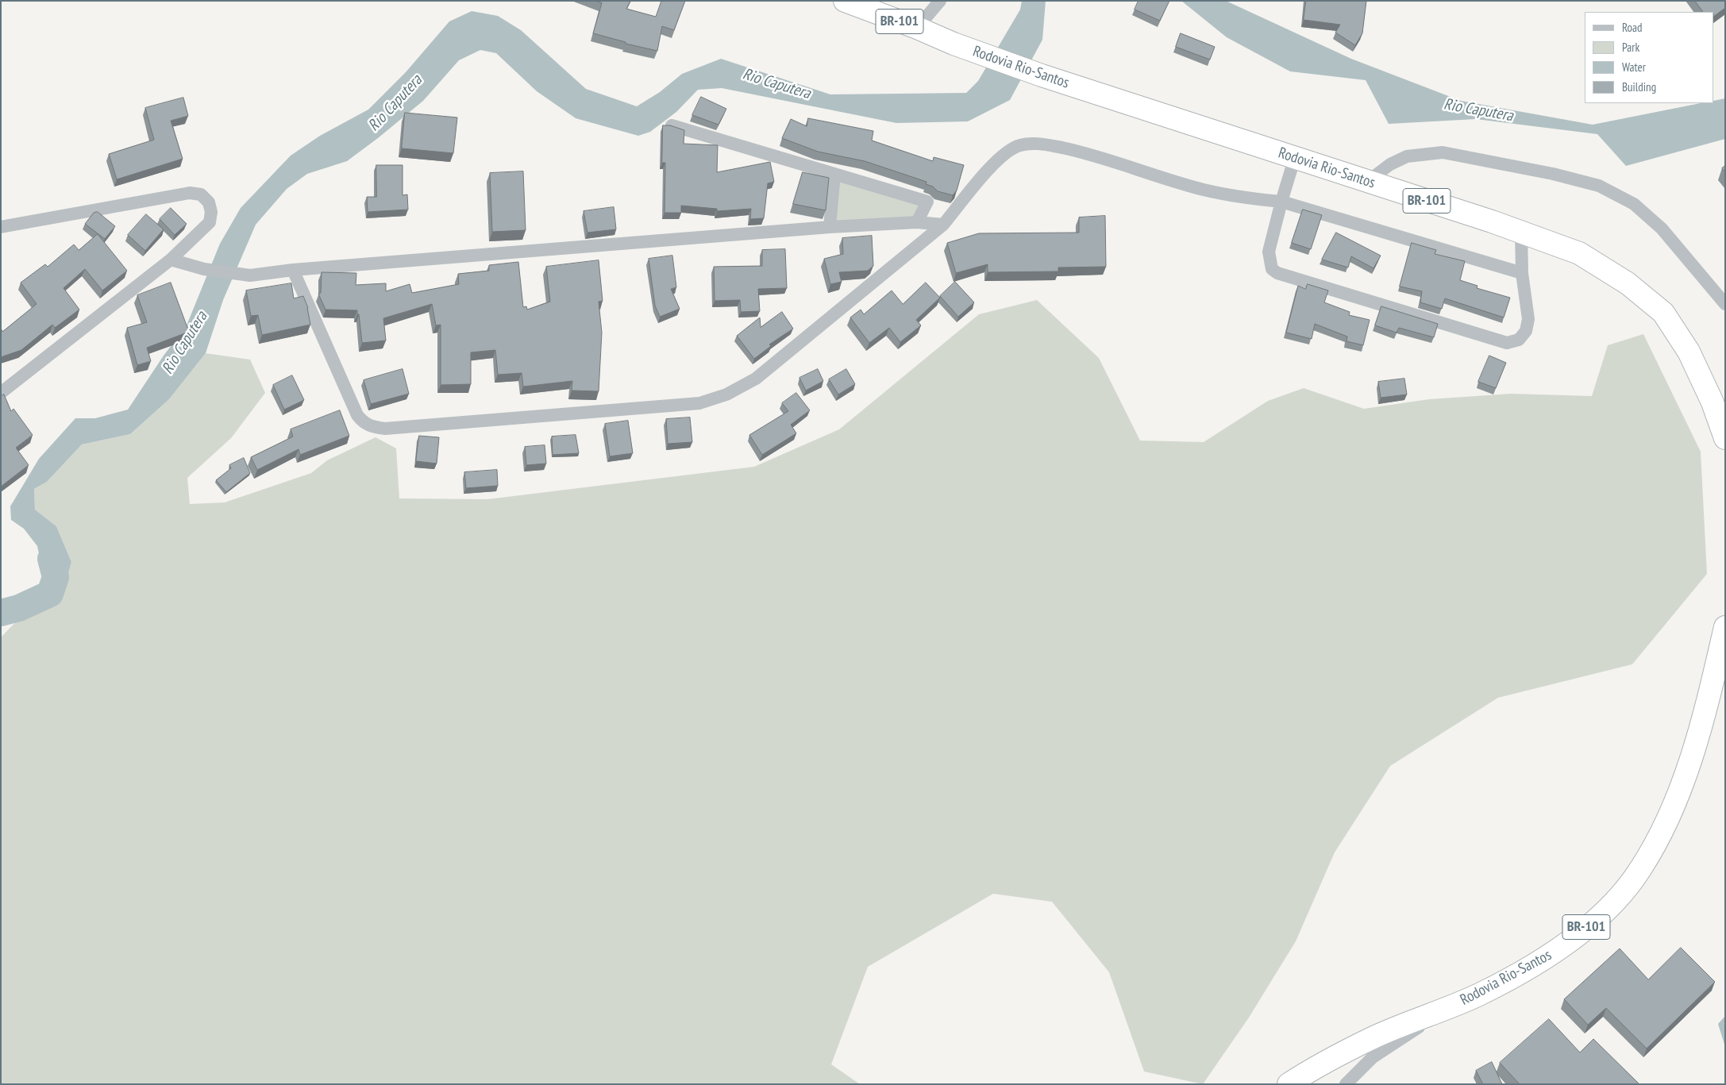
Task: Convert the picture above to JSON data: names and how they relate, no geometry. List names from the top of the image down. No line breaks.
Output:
{"streets":{"highway":["BR-101","Rodovia Rio-Santos"]},"water":["Rio Caputera"],"legend":["Road","Park","Water","Building"]}
